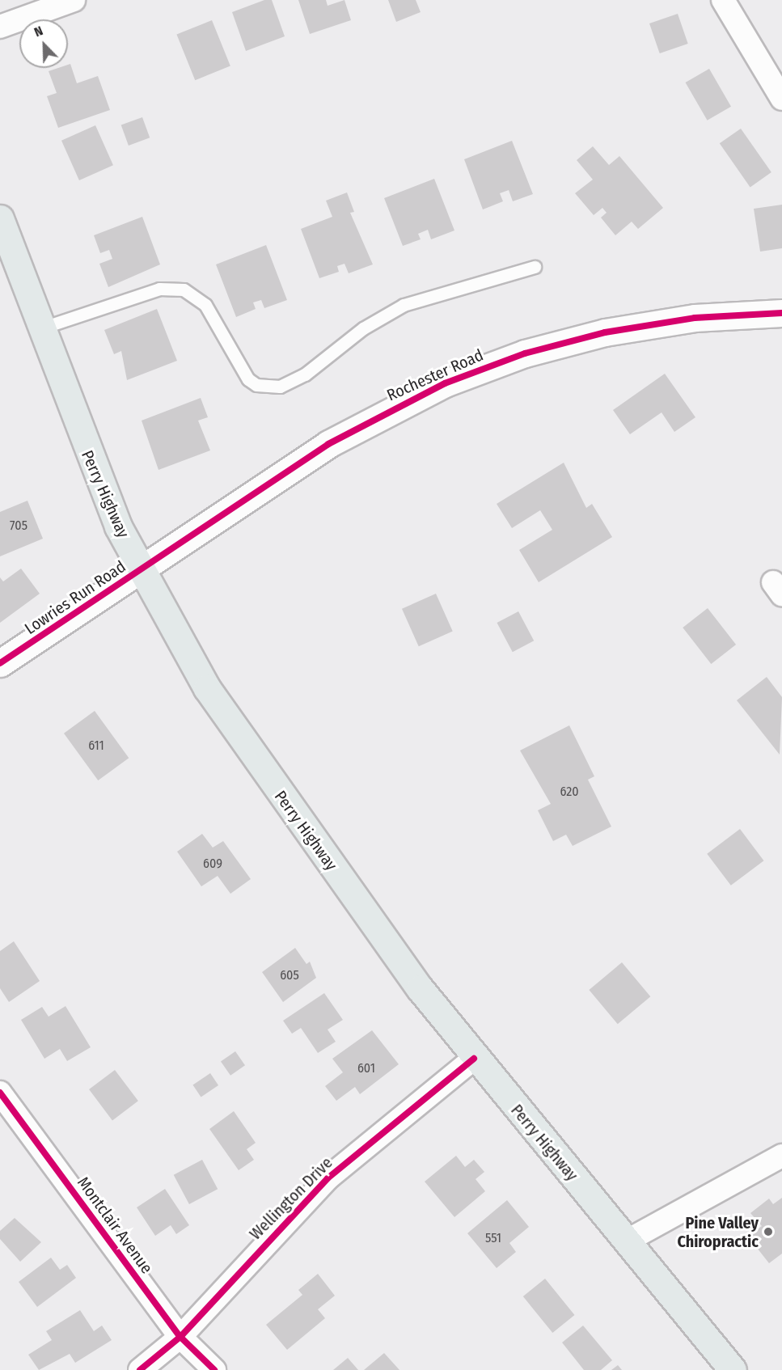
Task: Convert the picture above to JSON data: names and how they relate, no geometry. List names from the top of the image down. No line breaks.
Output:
{"streets":{"main road":["Perry Highway"],"street":["Rochester Road","Lowries Run Road","Wellington Drive","Montclair Avenue"]},"crossings":[["Rochester Road","Perry Highway"],["Rochester Road","Lowries Run Road"],["Perry Highway","Lowries Run Road"],["Perry Highway","Wellington Drive"],["Wellington Drive","Montclair Avenue"]],"places":["Pine Valley Chiropractic"],"house_numbers":["705","611","620","609","605","601","551"],"north":"top left"}
